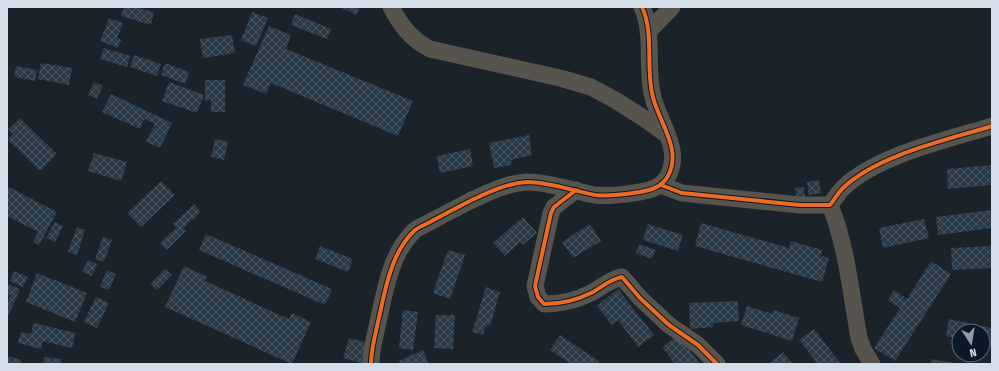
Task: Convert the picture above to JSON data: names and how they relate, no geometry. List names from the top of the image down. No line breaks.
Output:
{"north":"bottom"}
